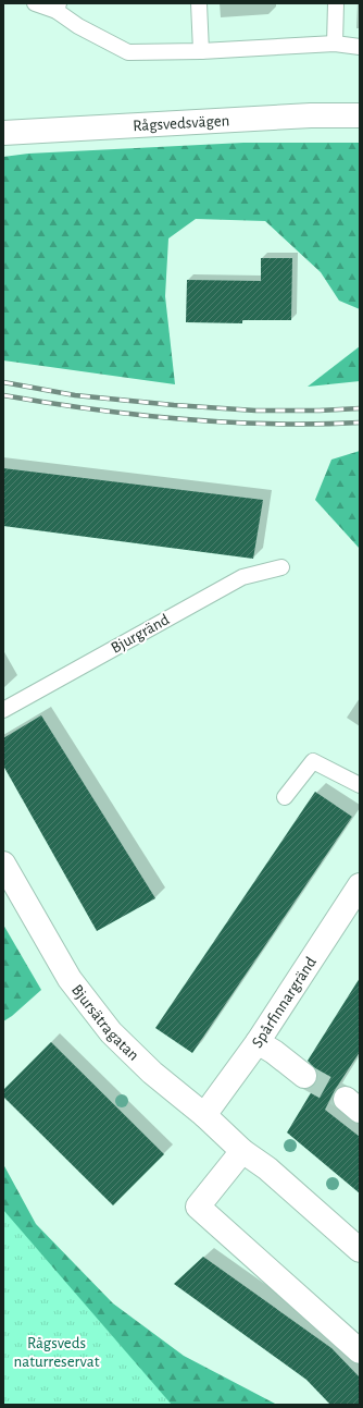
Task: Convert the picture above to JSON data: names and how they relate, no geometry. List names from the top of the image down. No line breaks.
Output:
{"streets":{"street":["Rågsvedsvägen","Spårfinnargränd","Bjursätragatan"],"lane":["Bjurgränd"]},"crossings":[["Spårfinnargränd","Bjursätragatan"]],"parks":["Rågsveds naturreservat"]}
